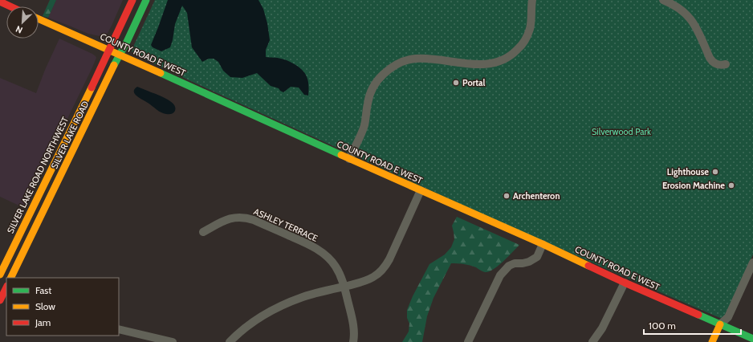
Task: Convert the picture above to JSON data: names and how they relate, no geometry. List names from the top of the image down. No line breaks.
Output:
{"streets":{"street":["COUNTY ROAD E WEST","SILVER LAKE ROAD","SILVER LAKE ROAD NORTHWEST","ASHLEY TERRACE"]},"crossings":[["COUNTY ROAD E WEST","SILVER LAKE ROAD"],["COUNTY ROAD E WEST","SILVER LAKE ROAD NORTHWEST"]],"parks":["Silverwood Park"],"places":["Portal","Lighthouse","Erosion Machine","Archenteron"],"legend":["Fast","Slow","Jam"],"scale_bar":"100 m","north":"bottom left"}
